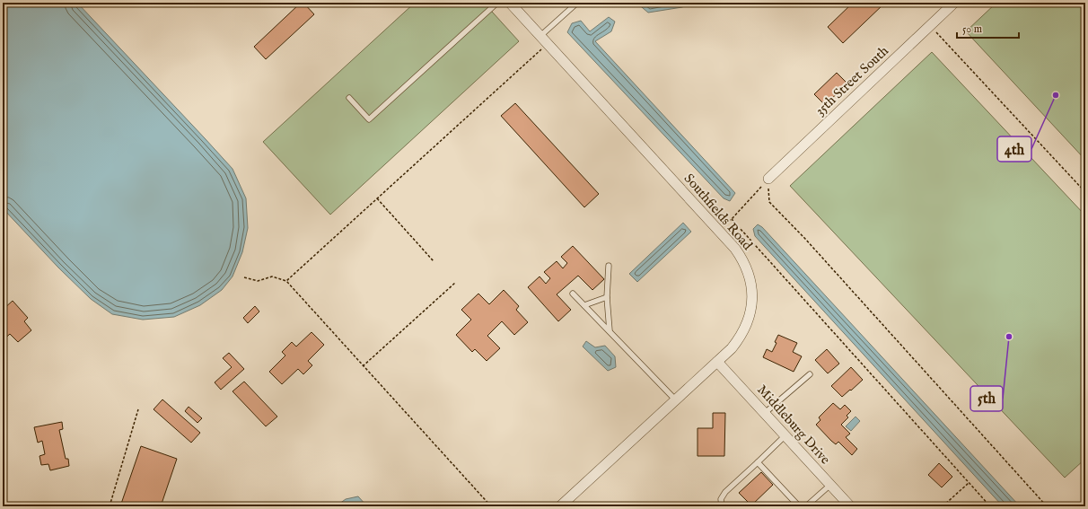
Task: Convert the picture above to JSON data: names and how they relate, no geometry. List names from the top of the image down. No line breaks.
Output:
{"streets":{"street":["35th Street South","Southfields Road","Middleburg Drive"]},"crossings":[["Southfields Road","Middleburg Drive"]],"places":["4th","5th"],"scale_bar":"50 m"}
